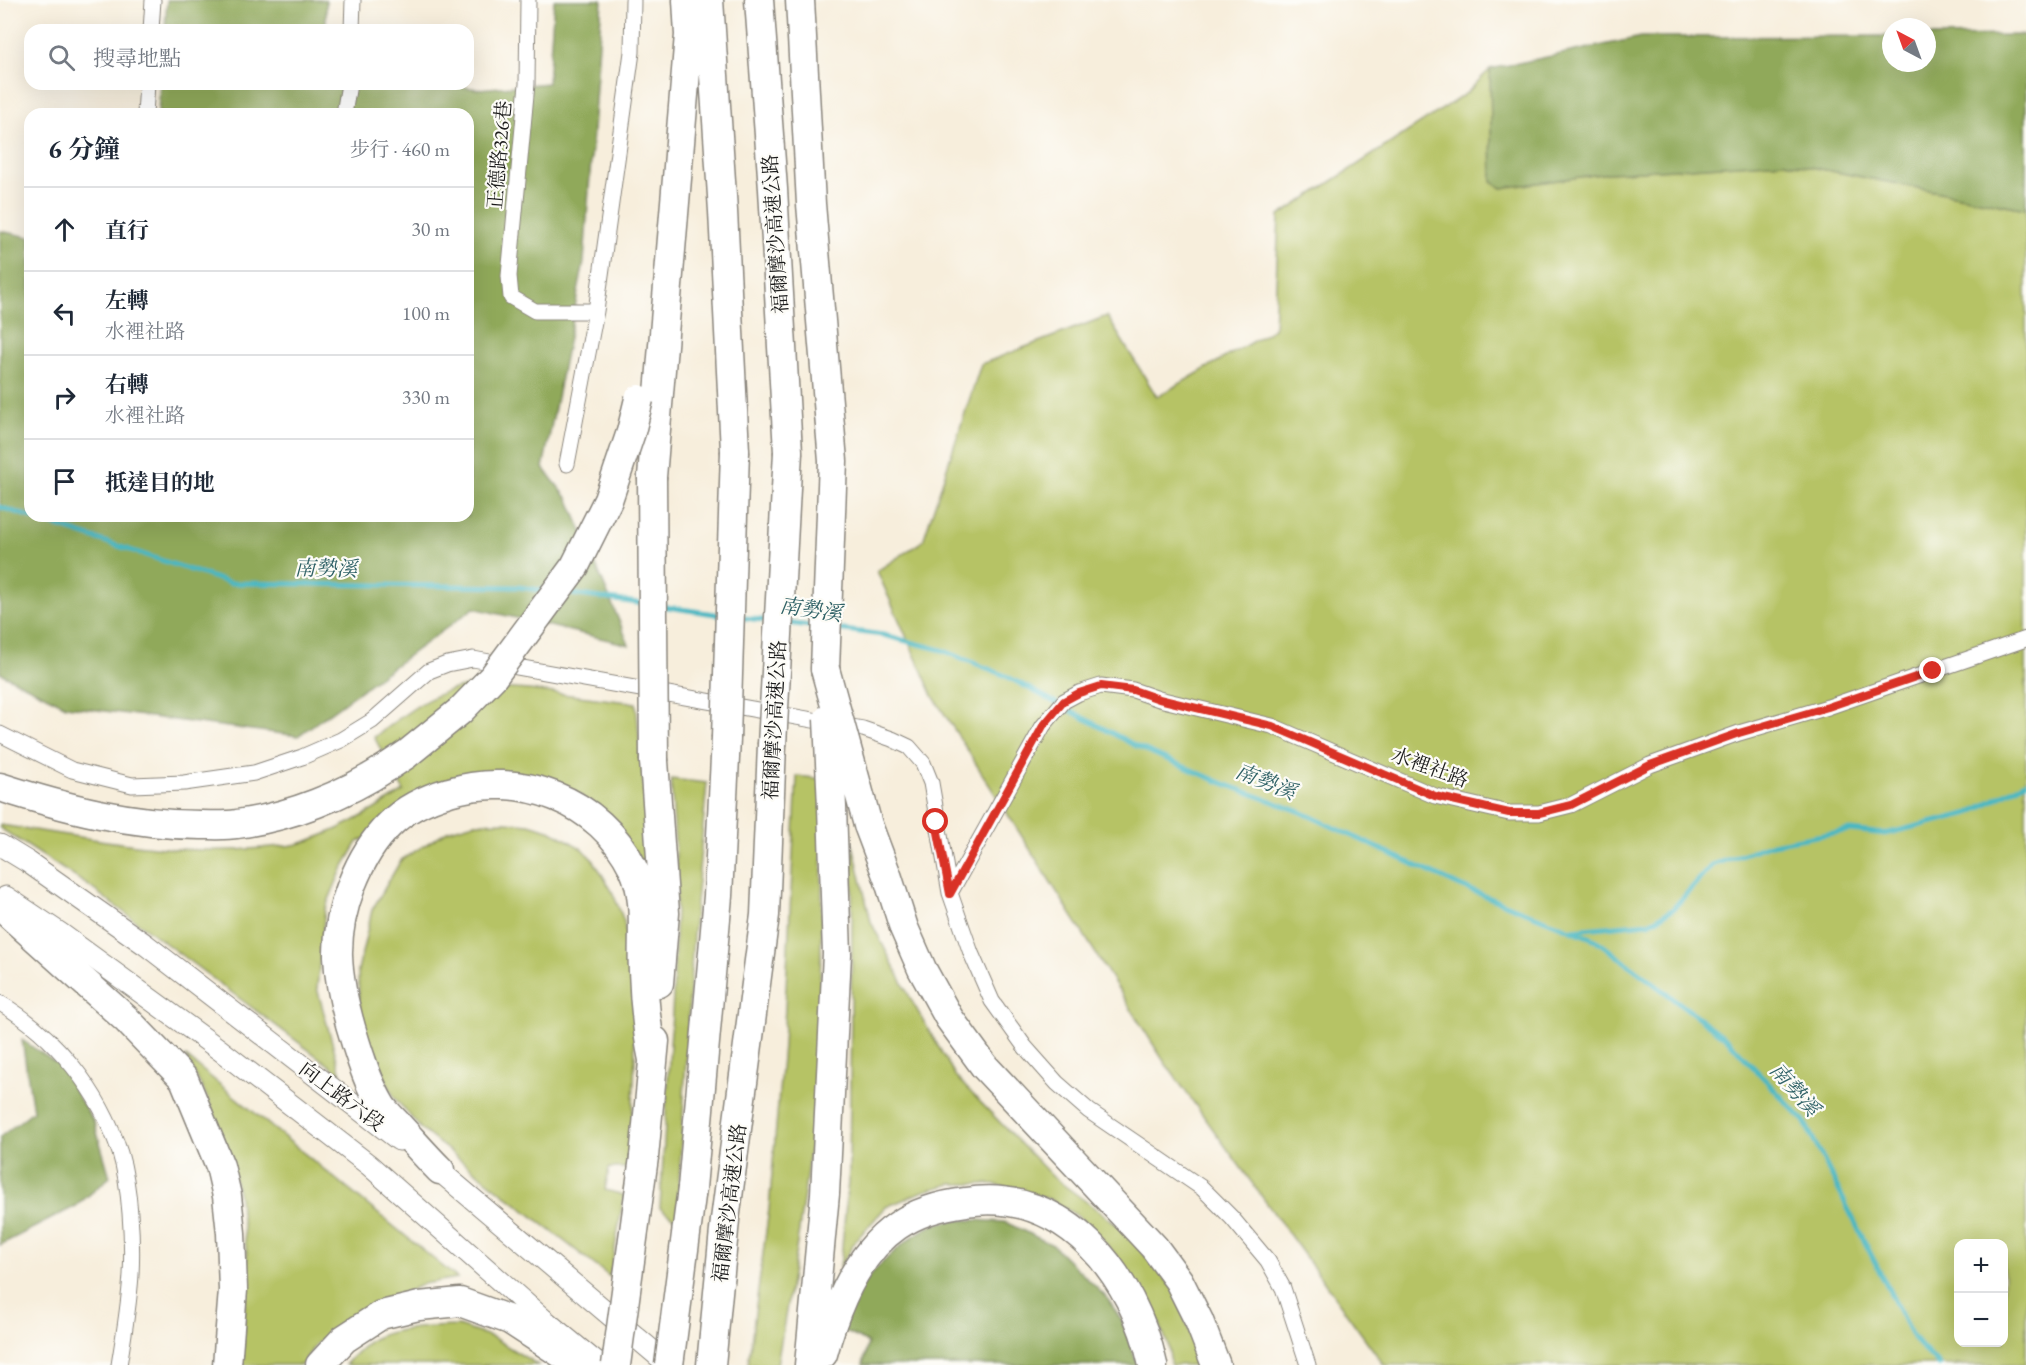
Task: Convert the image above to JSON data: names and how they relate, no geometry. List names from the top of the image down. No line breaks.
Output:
{"streets":{"highway":["福爾摩沙高速公路"],"main road":["向上路六段"],"street":["正德路326巷","水裡社路"]},"crossings":[["福爾摩沙高速公路","向上路六段"]],"water":["南勢溪"],"north":"top left","page":{"search":"搜尋地點","heading":["6 分鐘","步行 · 460 m"],"list":[["直行","30 m"],["左轉","水裡社路","100 m"],["右轉","水裡社路","330 m"],"抵達目的地"],"map_buttons":["+","−"]}}
